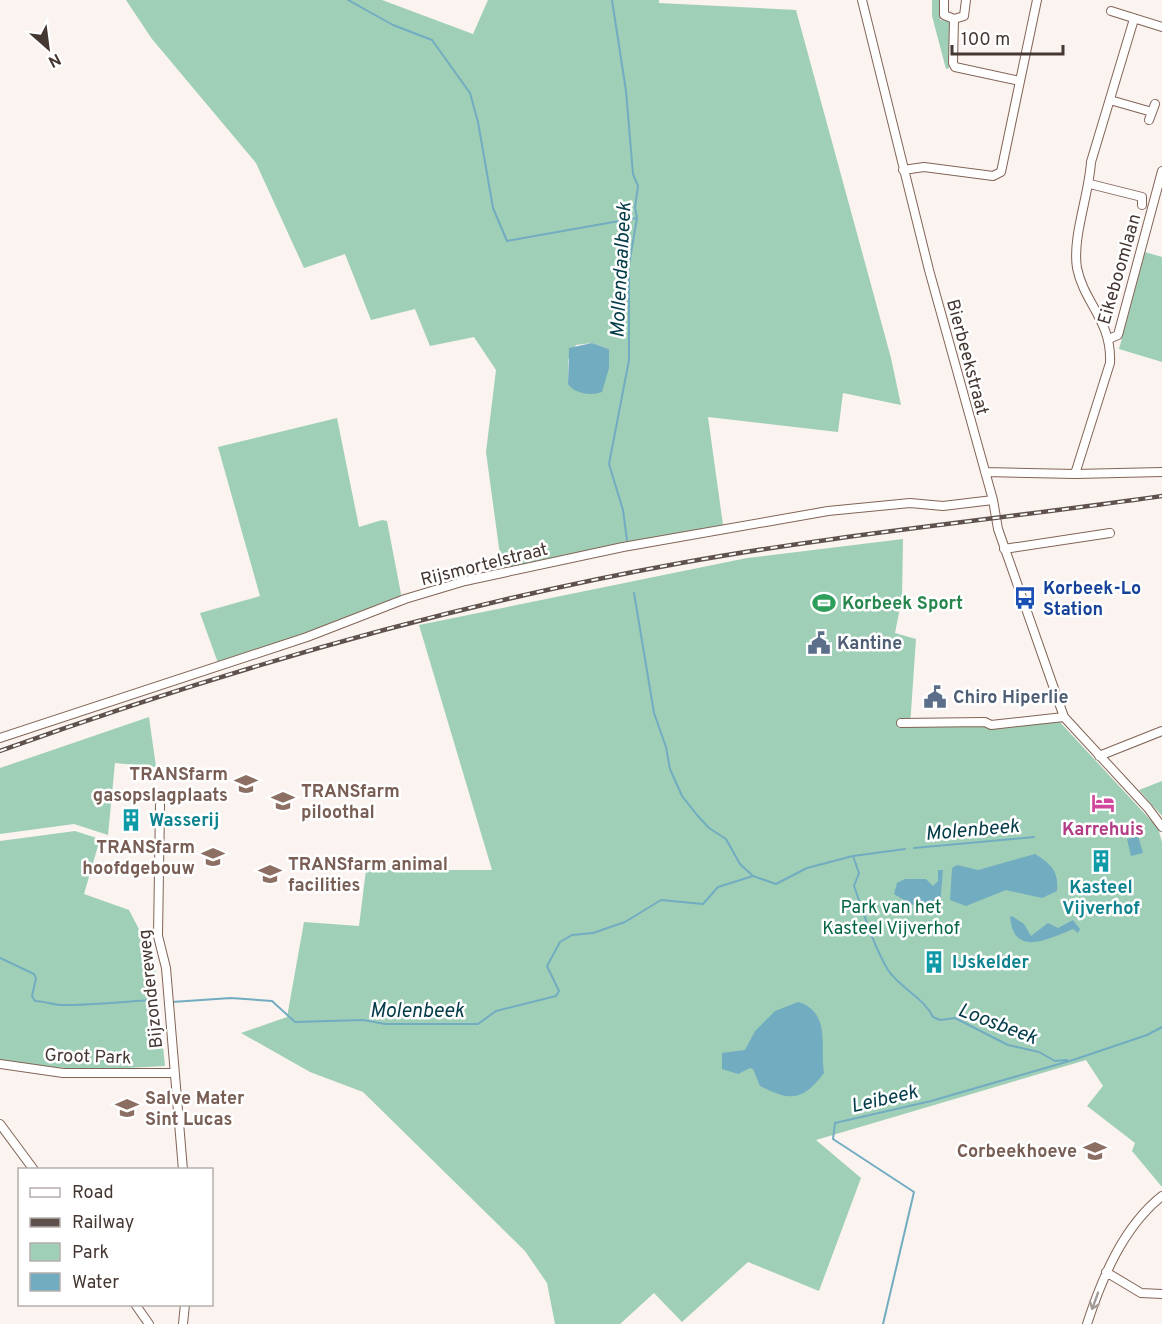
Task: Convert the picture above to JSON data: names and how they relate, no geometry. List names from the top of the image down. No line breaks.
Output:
{"streets":{"street":["Eikeboomlaan","Bierbeekstraat","Rijsmortelstraat","Bijzondereweg","Groot Park"]},"crossings":[["Bierbeekstraat","Rijsmortelstraat"],["Bijzondereweg","Groot Park"]],"water":["Mollendaalbeek","Molenbeek","Loosbeek","Leibeek"],"parks":["Park van het Kasteel Vijverhof"],"places":{"bus stop":["Korbeek-Lo Station"],"sports":["Korbeek Sport"],"public building":["Kantine","Chiro Hiperlie"],"school or university":["TRANSfarm gasopslagplaats","TRANSfarm piloothal","TRANSfarm hoofdgebouw","TRANSfarm animal facilities","Salve Mater Sint Lucas","Corbeekhoeve"],"hotel":["Karrehuis"],"building":["Wasserij","Kasteel Vijverhof","IJskelder"]},"legend":["Road","Railway","Park","Water"],"scale_bar":"100 m","north":"bottom right"}
